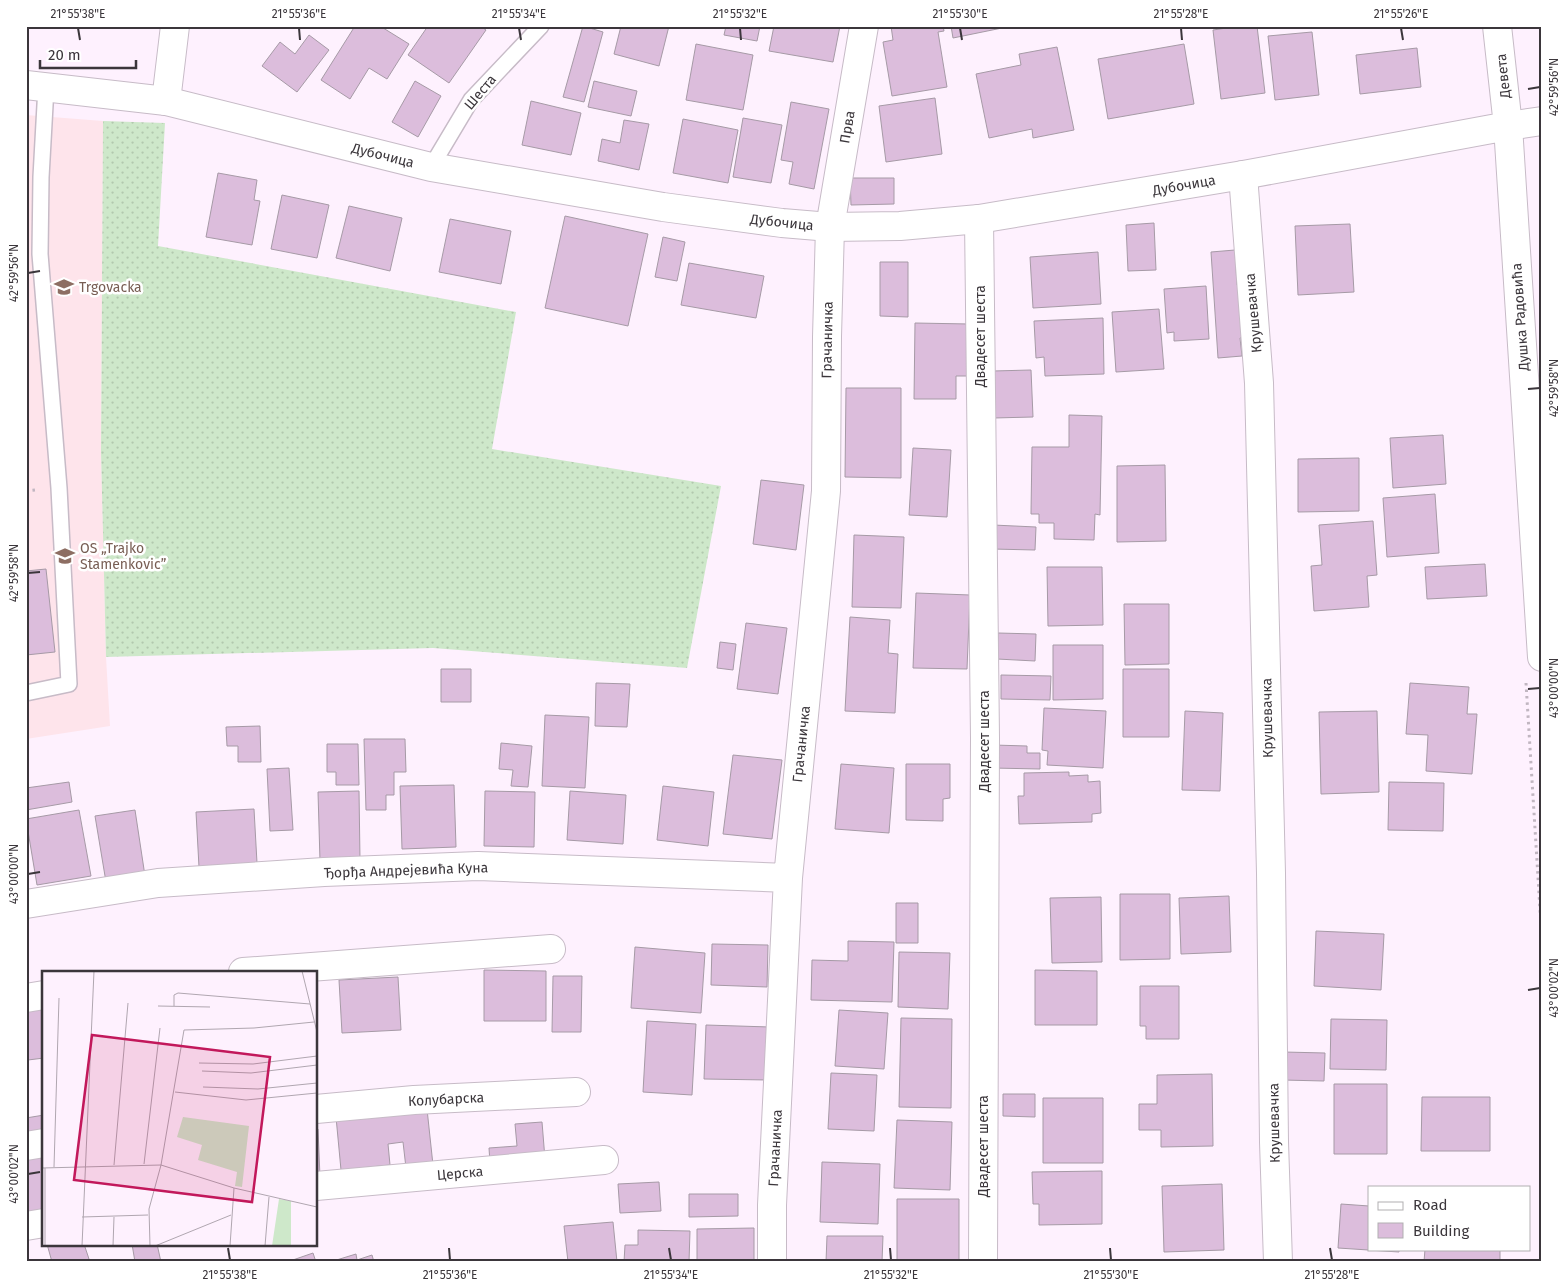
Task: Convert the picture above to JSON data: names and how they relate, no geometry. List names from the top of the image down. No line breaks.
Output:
{"streets":{"street":["Девета","Прва","Дубочица","Крушевачка","Душка Радовића","Двадесет шеста","Грачаничка","Ђорђа Андрејевића Куна","Колубарска","Церска"],"lane":["Шеста"]},"crossings":[["Девета","Дубочица"],["Девета","Душка Радовића"],["Шеста","Дубочица"],["Прва","Дубочица"],["Прва","Грачаничка"],["Дубочица","Крушевачка"],["Дубочица","Душка Радовића"],["Дубочица","Двадесет шеста"],["Дубочица","Грачаничка"],["Грачаничка","Ђорђа Андрејевића Куна"]],"places":{"school or university":["Trgovacka","OS „Trajko Stamenkovic”"]},"legend":["Road","Building"],"scale_bar":"20 m","coordinates":["21°55'38\"E","21°55'36\"E","21°55'34\"E","21°55'32\"E","21°55'30\"E","21°55'28\"E","21°55'26\"E","42°59'56\"N","42°59'58\"N","43°00'00\"N","43°00'02\"N"]}
